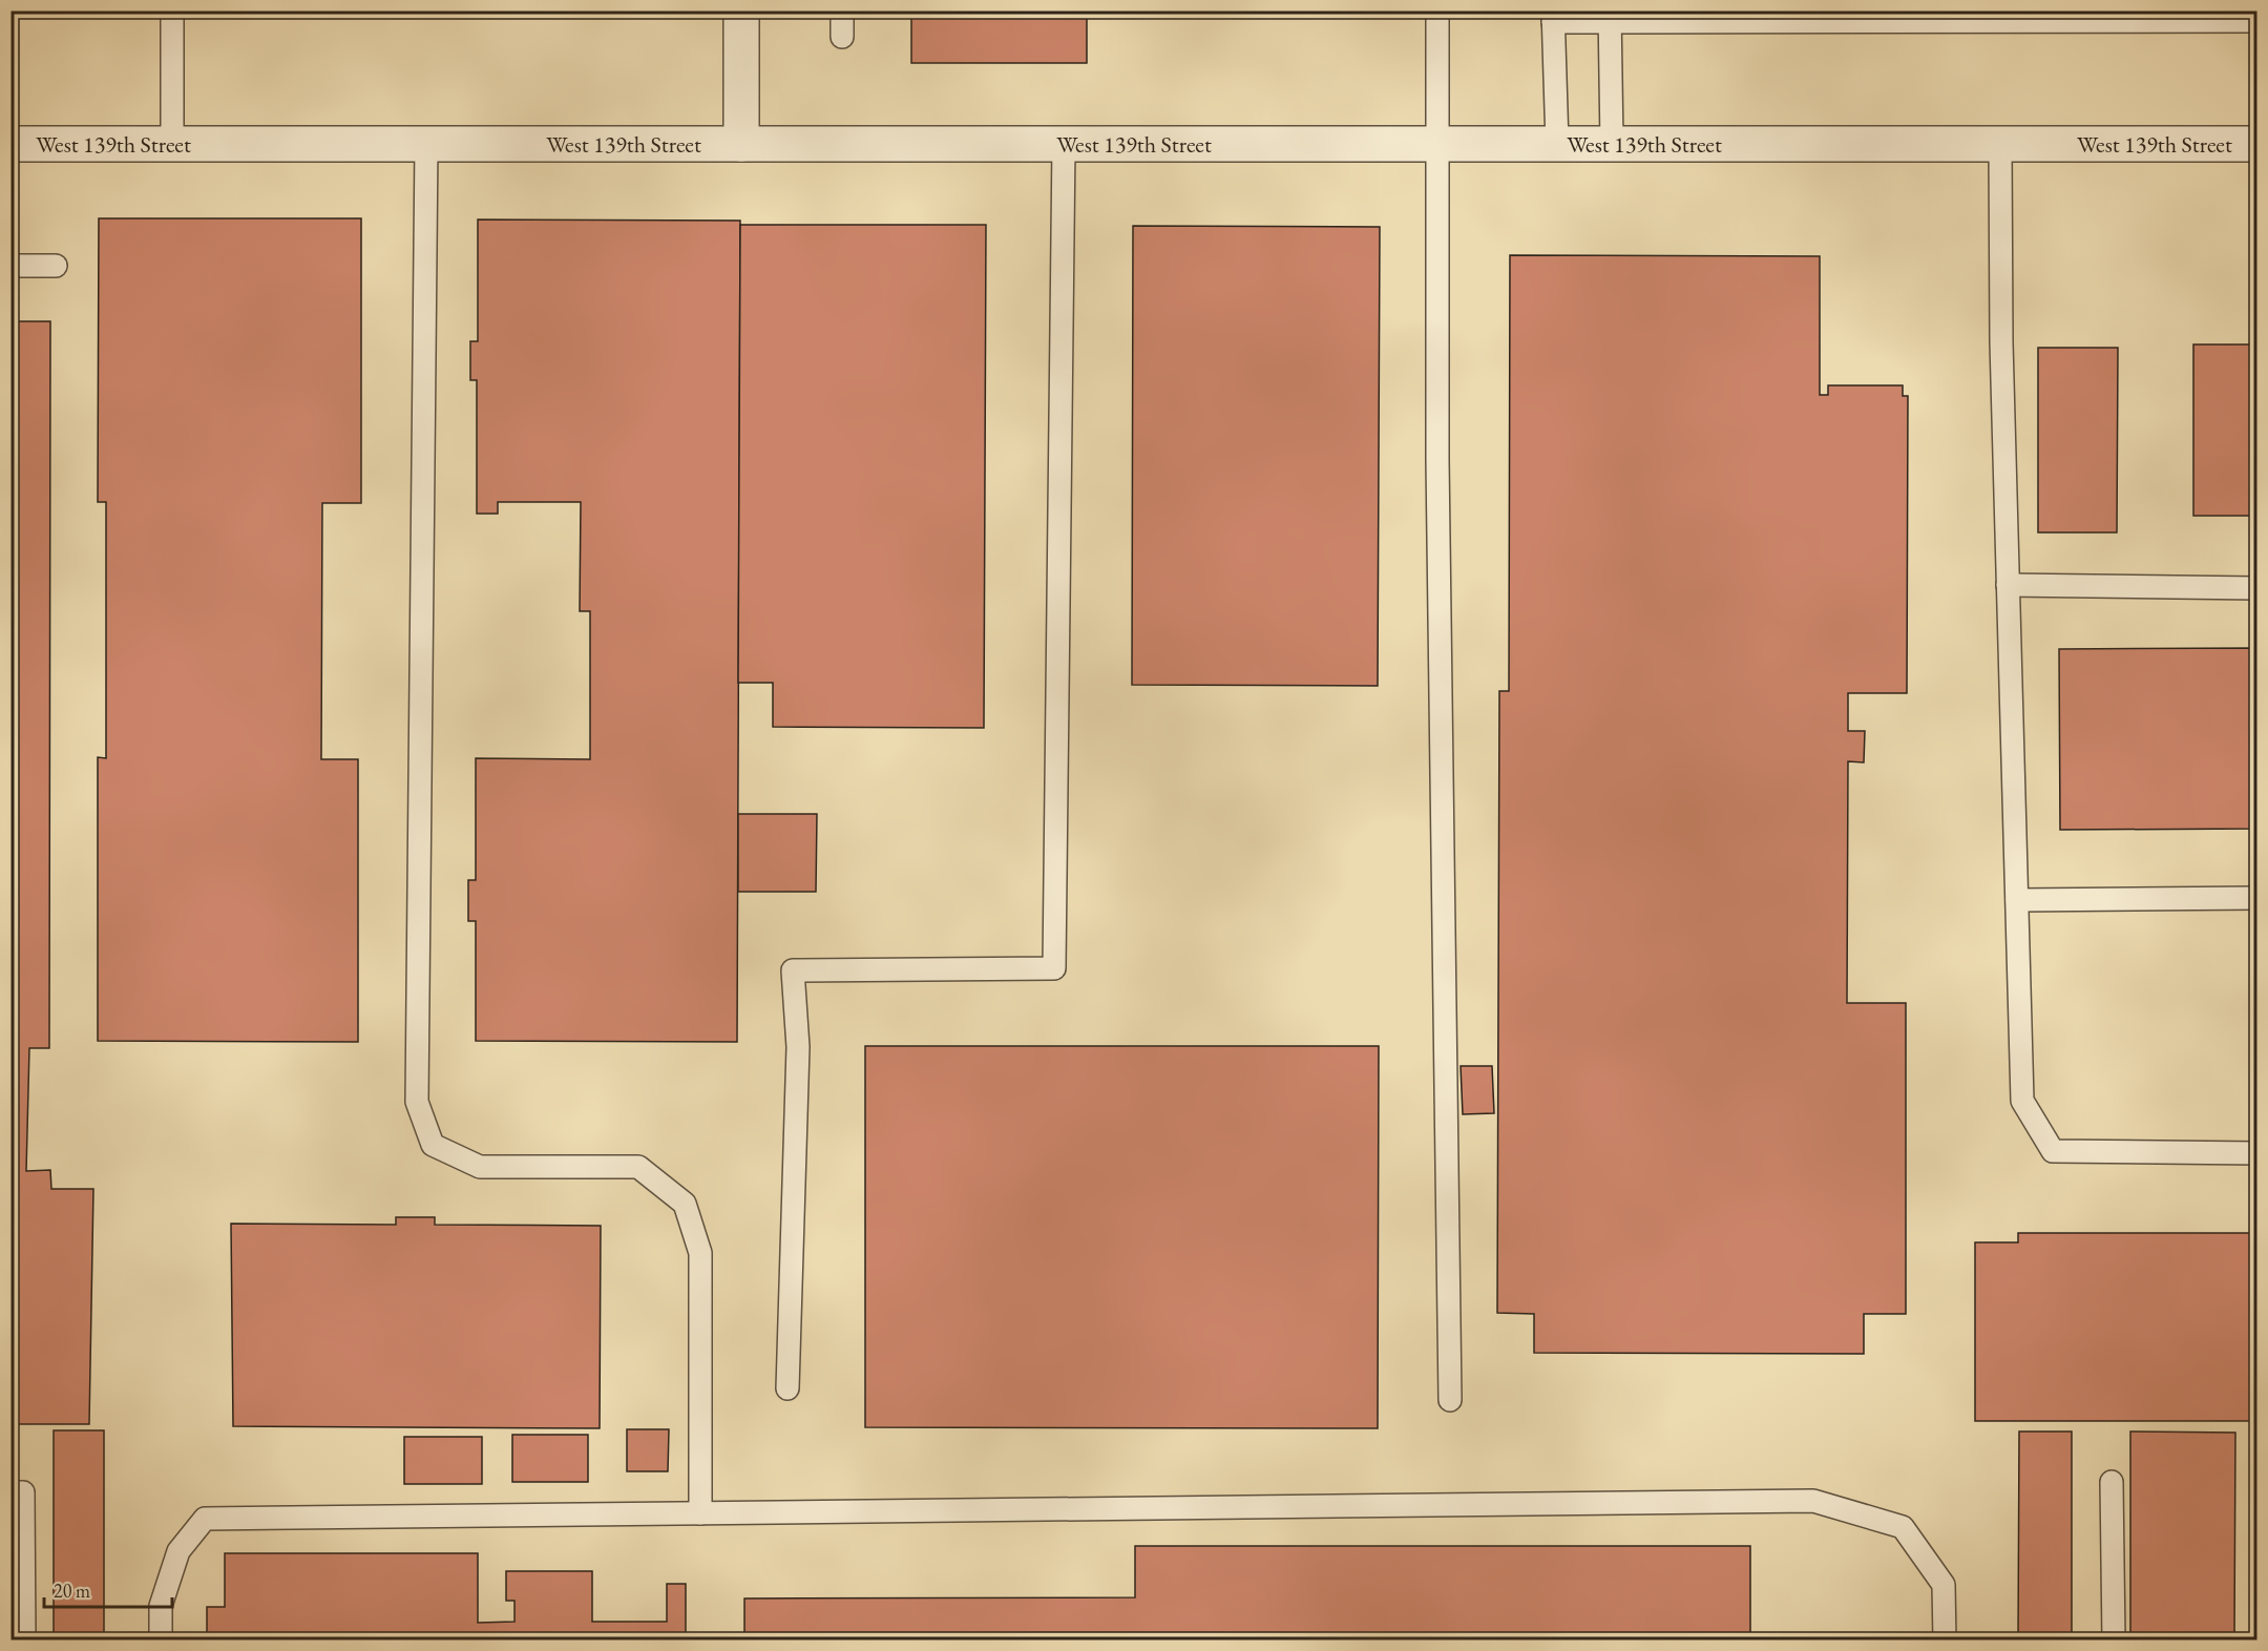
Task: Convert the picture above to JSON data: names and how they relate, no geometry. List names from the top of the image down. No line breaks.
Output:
{"streets":{"street":["West 139th Street"]},"scale_bar":"20 m"}
